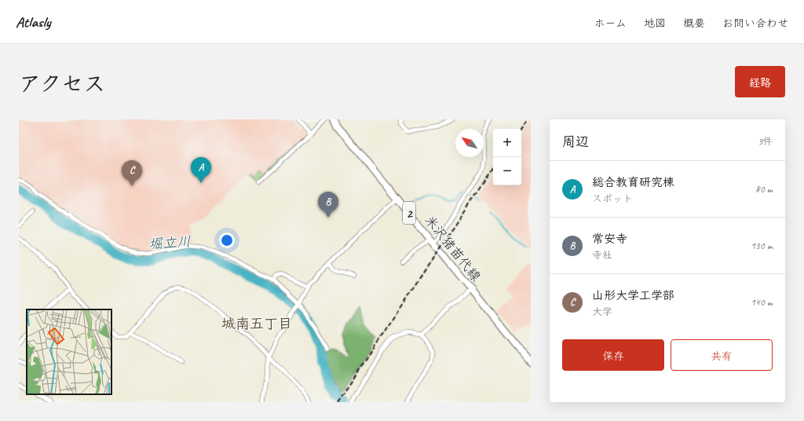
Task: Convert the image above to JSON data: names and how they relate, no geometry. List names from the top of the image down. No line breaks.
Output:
{"streets":{"main road":["2","米沢猪苗代線"]},"districts":["城南五丁目"],"water":["堀立川"],"north":"top left","page":{"header":"Atlasly","nav":["ホーム","地図","概要","お問い合わせ"],"title":"アクセス","buttons":["経路",["保存","共有"]],"heading":["周辺","3件"],"map_buttons":["+","−"],"pins":["A","C","B"],"list":[{"mark":"A","name":"総合教育研究棟","note":"スポット","value":"80 m"},{"mark":"B","name":"常安寺","note":"寺社","value":"130 m"},{"mark":"C","name":"山形大学工学部","note":"大学","value":"140 m"}]}}
